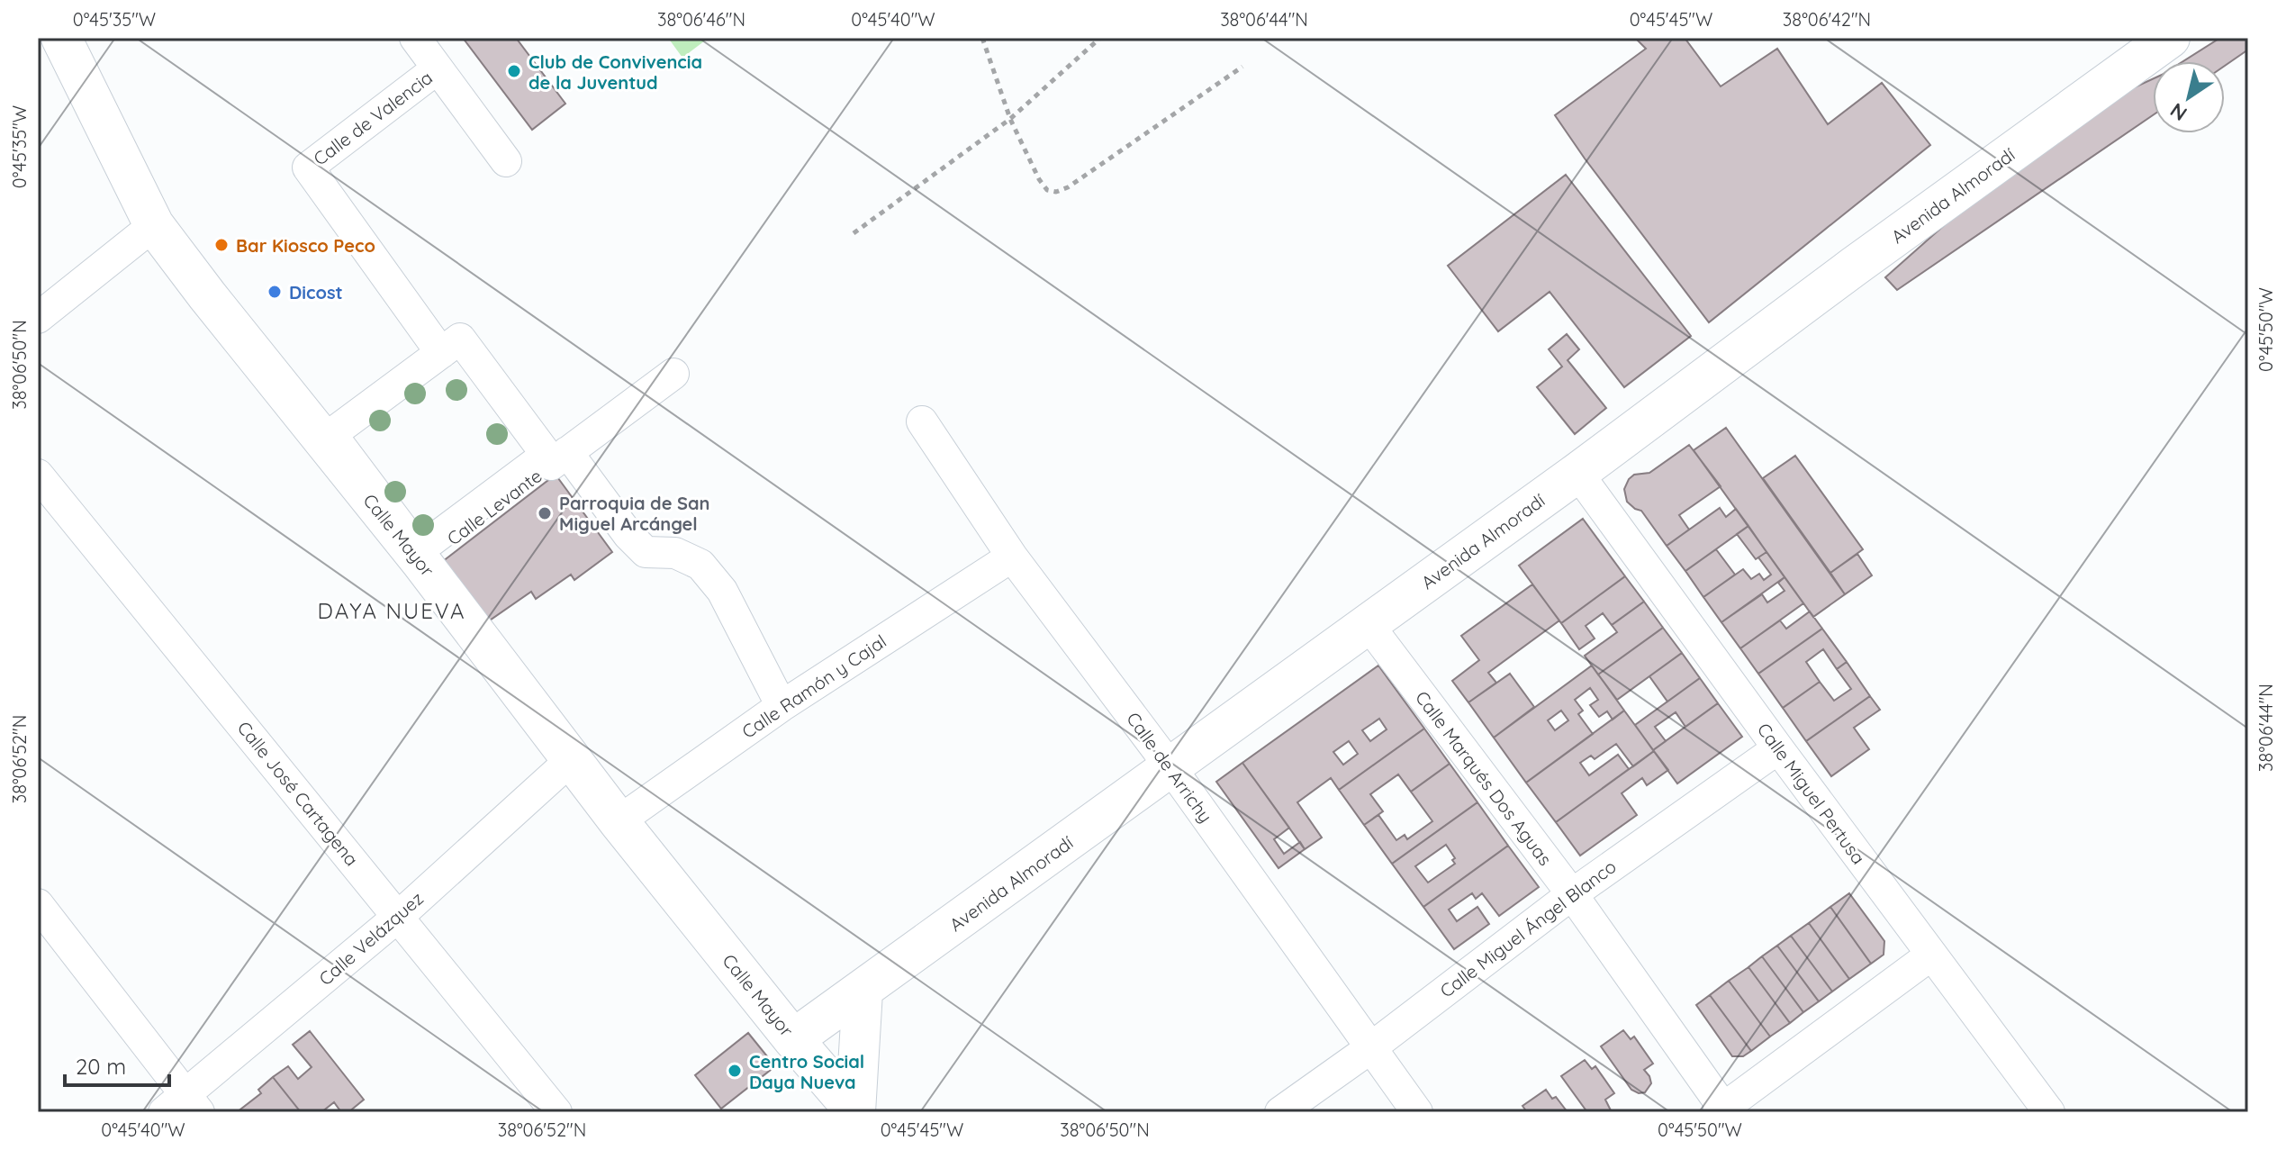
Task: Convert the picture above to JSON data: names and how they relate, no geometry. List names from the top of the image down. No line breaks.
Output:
{"streets":{"street":["Calle de Valencia","Avenida Almoradí","Calle Levante","Calle Mayor","Calle Ramón y Cajal","Calle de Arrichy","Calle Marqués Dos Aguas","Calle José Cartagena","Calle Miguel Pertusa","Calle Miguel Ángel Blanco","Calle Velázquez"]},"crossings":[["Avenida Almoradí","Calle Mayor"],["Avenida Almoradí","Calle de Arrichy"],["Avenida Almoradí","Calle Marqués Dos Aguas"],["Avenida Almoradí","Calle Miguel Pertusa"],["Calle Levante","Calle Mayor"],["Calle Mayor","Calle Ramón y Cajal"],["Calle Mayor","Calle Velázquez"],["Calle Ramón y Cajal","Calle de Arrichy"],["Calle de Arrichy","Calle Miguel Ángel Blanco"],["Calle Marqués Dos Aguas","Calle Miguel Ángel Blanco"],["Calle José Cartagena","Calle Velázquez"],["Calle Miguel Pertusa","Calle Miguel Ángel Blanco"]],"districts":["DAYA NUEVA"],"places":["Club de Convivencia de la Juventud","Bar Kiosco Peco","Dicost","Parroquia de San Miguel Arcángel","Centro Social Daya Nueva"],"scale_bar":"20 m","north":"bottom left","coordinates":["0°45'35\"W","38°06'46\"N","0°45'40\"W","38°06'44\"N","0°45'45\"W","38°06'42\"N","0°45'50\"W","38°06'50\"N","38°06'52\"N"]}
